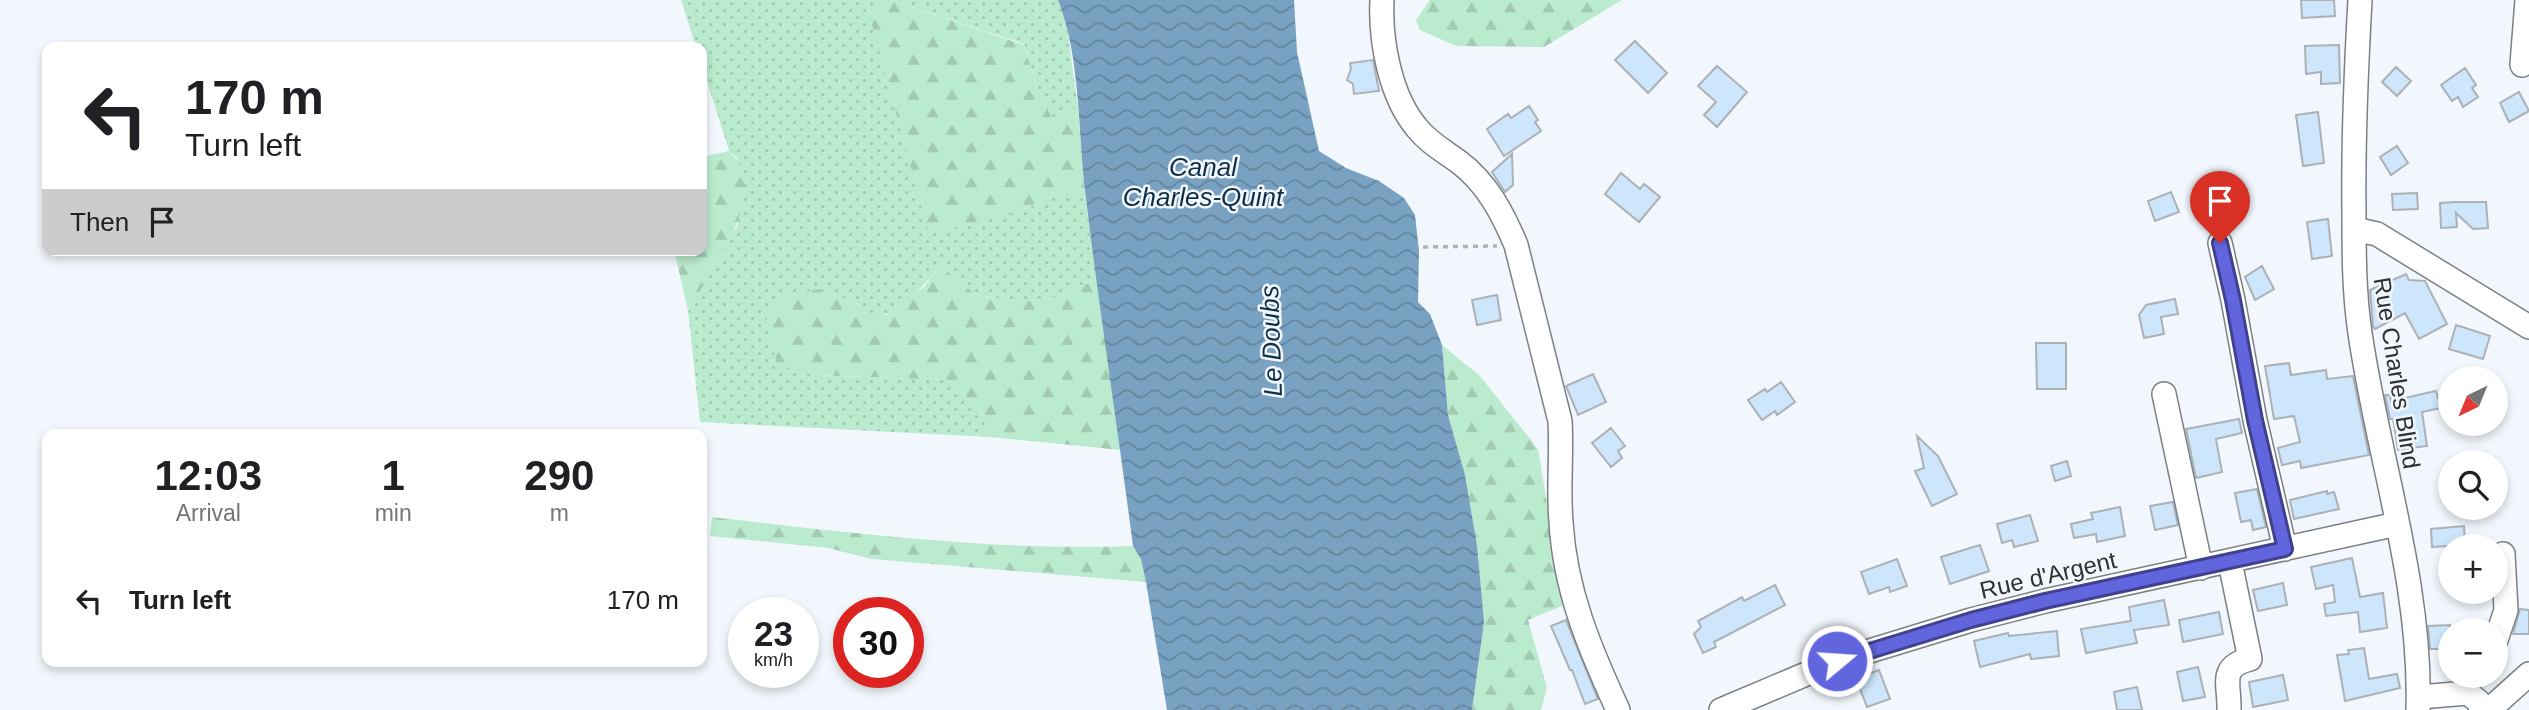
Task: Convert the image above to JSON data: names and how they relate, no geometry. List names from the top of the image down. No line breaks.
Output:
{"streets":{"street":["Rue Charles Blind","Rue d'Argent"]},"crossings":[["Rue Charles Blind","Rue d'Argent"]],"water":["Canal Charles-Quint","Le Doubs"],"north":"bottom left","page":{"turn":["170 m","Turn left"],"then":"Then","map_buttons":["+","−"],"eta":["12:03","Arrival","1","min","290","m"],"list":[{"name":"Turn left","value":"170 m"}],"speed":"23 km/h","limit":"30"}}
